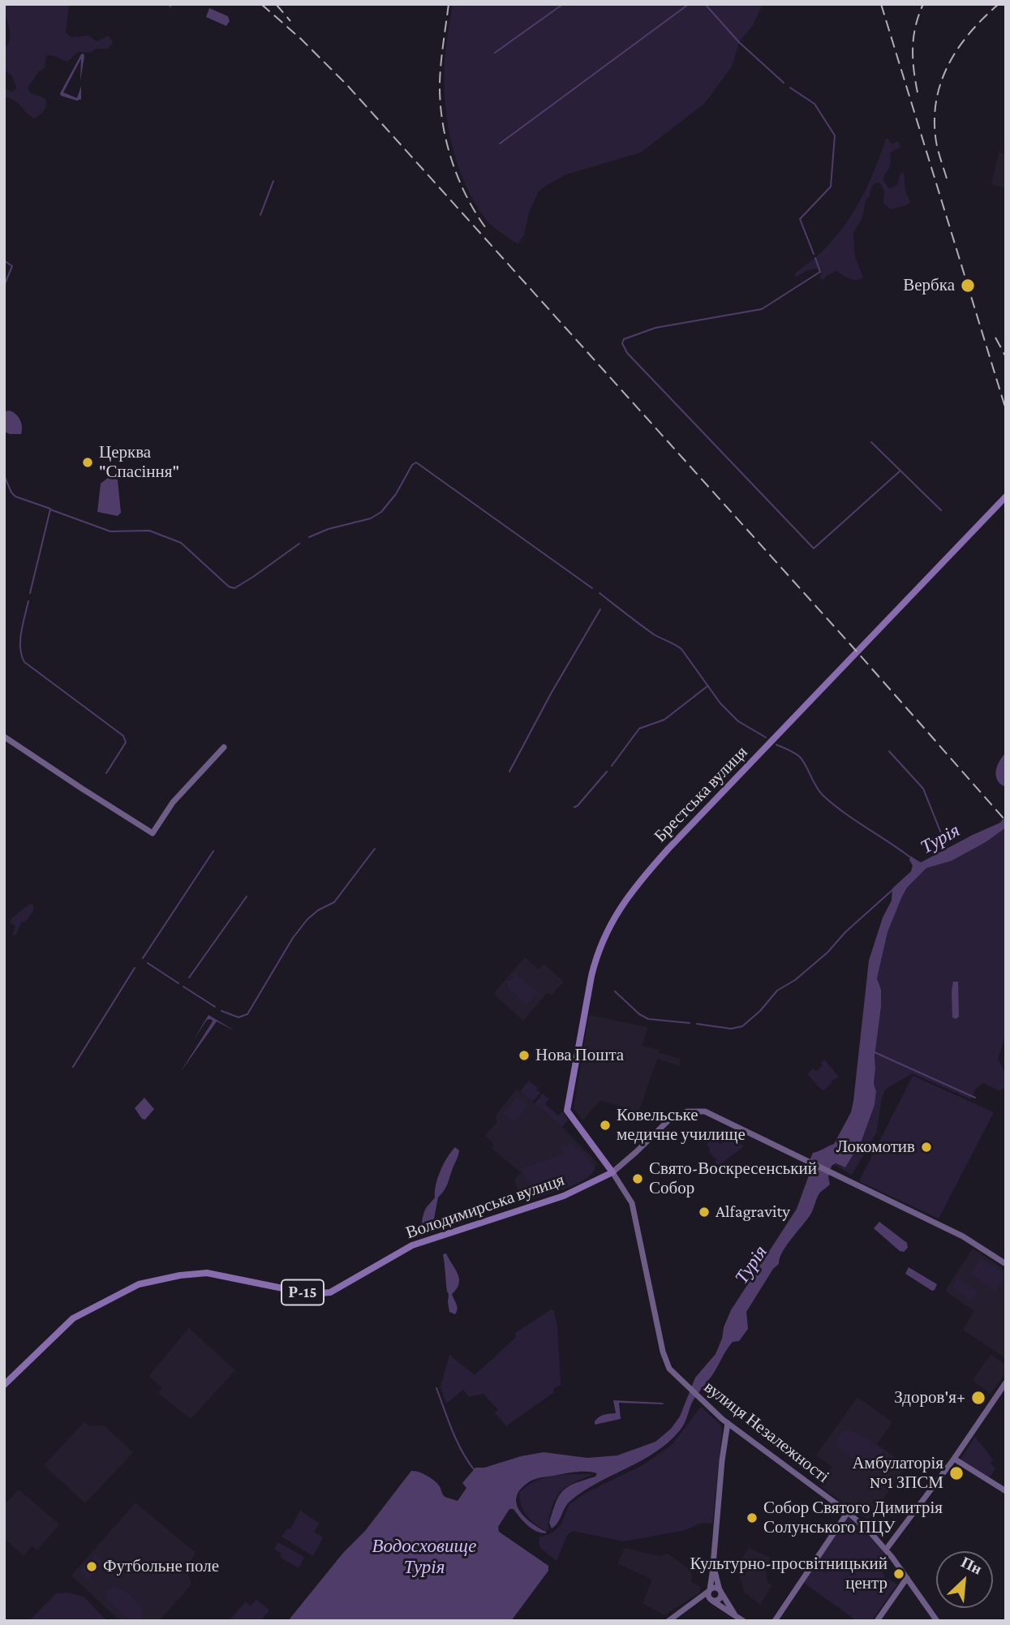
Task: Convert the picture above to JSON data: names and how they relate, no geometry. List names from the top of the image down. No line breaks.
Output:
{"streets":{"main road":["Брестська вулиця","Володимирська вулиця","Р-15"],"street":["вулиця Незалежності"]},"crossings":[["Брестська вулиця","Володимирська вулиця"],["Брестська вулиця","вулиця Незалежності"],["Володимирська вулиця","вулиця Незалежності"]],"water":["Турія","Водосховище Турія"],"places":["Вербка","Церква \"Спасіння\"","Нова Пошта","Ковельське медичне училище","Локомотив","Свято-Воскресенський Собор","Alfagravity","Здоров'я+","Амбулаторія №1 ЗПСМ","Собор Святого Димитрія Солунського ПЦУ","Футбольне поле","Культурно-просвітницький центр"],"north":"top right"}
